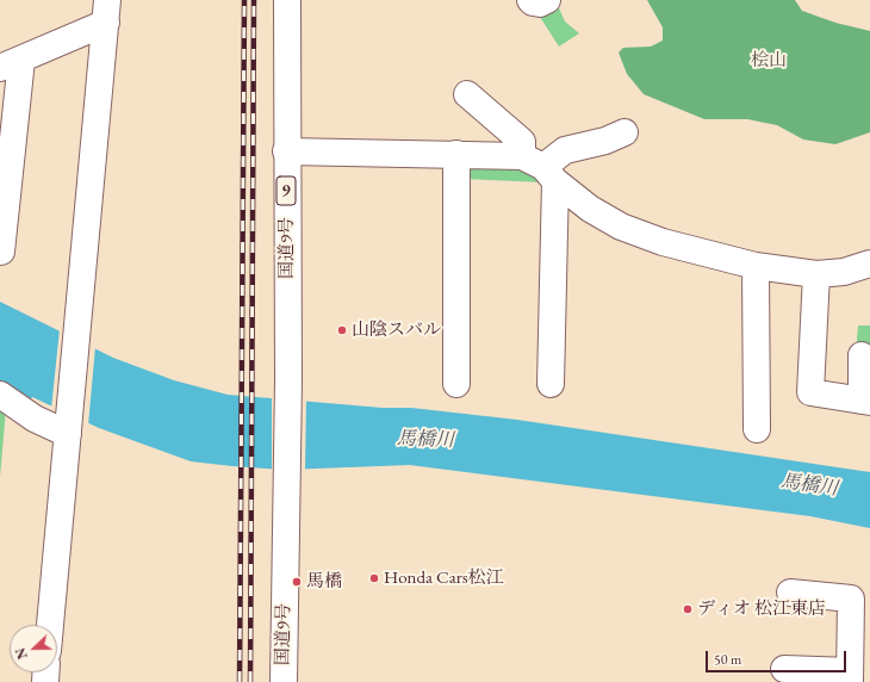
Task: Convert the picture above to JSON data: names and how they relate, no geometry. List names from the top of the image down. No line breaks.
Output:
{"streets":{"main road":["9","国道9号"]},"water":["馬橋川"],"parks":["桧山"],"places":["山陰スバル","Honda Cars松江","馬橋","ディオ 松江東店"],"scale_bar":"50 m","north":"left"}
